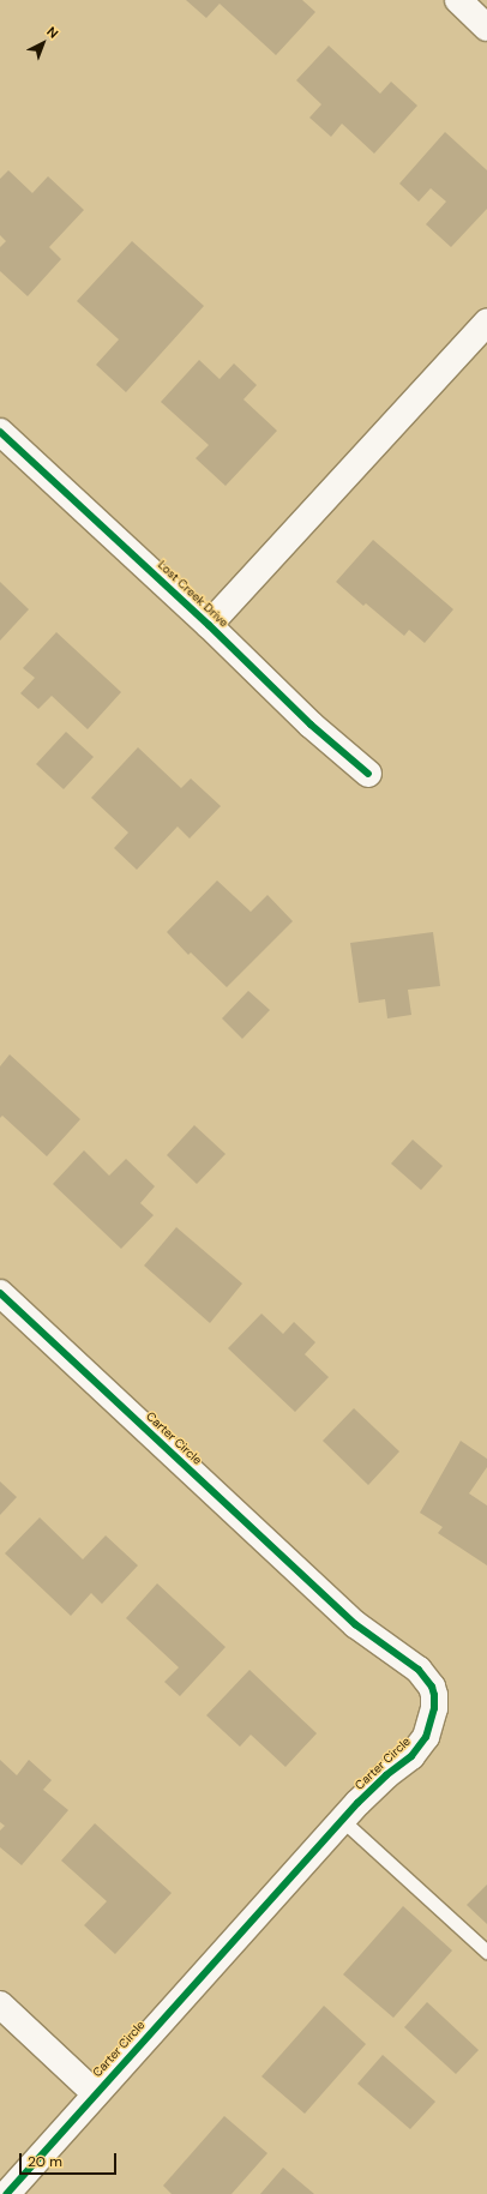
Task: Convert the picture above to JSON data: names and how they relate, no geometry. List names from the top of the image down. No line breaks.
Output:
{"streets":{"street":["Lost Creek Drive","Carter Circle"]},"scale_bar":"20 m","north":"top right"}
